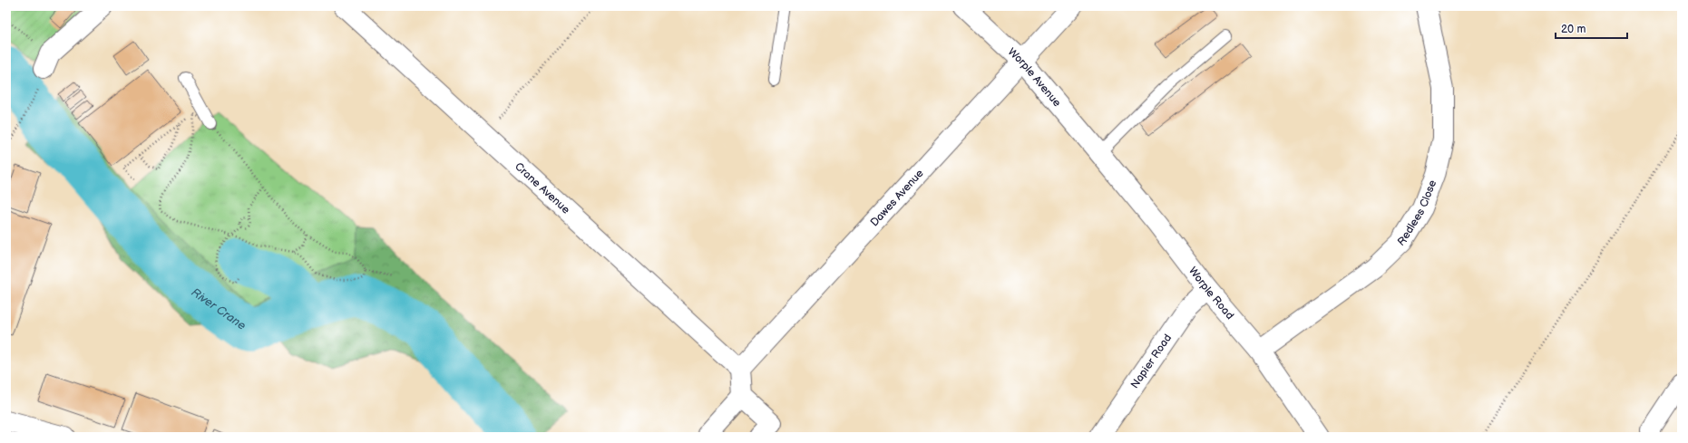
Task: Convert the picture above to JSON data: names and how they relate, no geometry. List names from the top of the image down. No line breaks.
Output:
{"streets":{"street":["Worple Avenue","Crane Avenue","Dawes Avenue","Redlees Close","Worple Road","Napier Road"]},"crossings":[["Worple Avenue","Dawes Avenue"],["Worple Avenue","Worple Road"],["Crane Avenue","Dawes Avenue"],["Redlees Close","Worple Road"],["Worple Road","Napier Road"]],"water":["River Crane"],"scale_bar":"20 m"}
